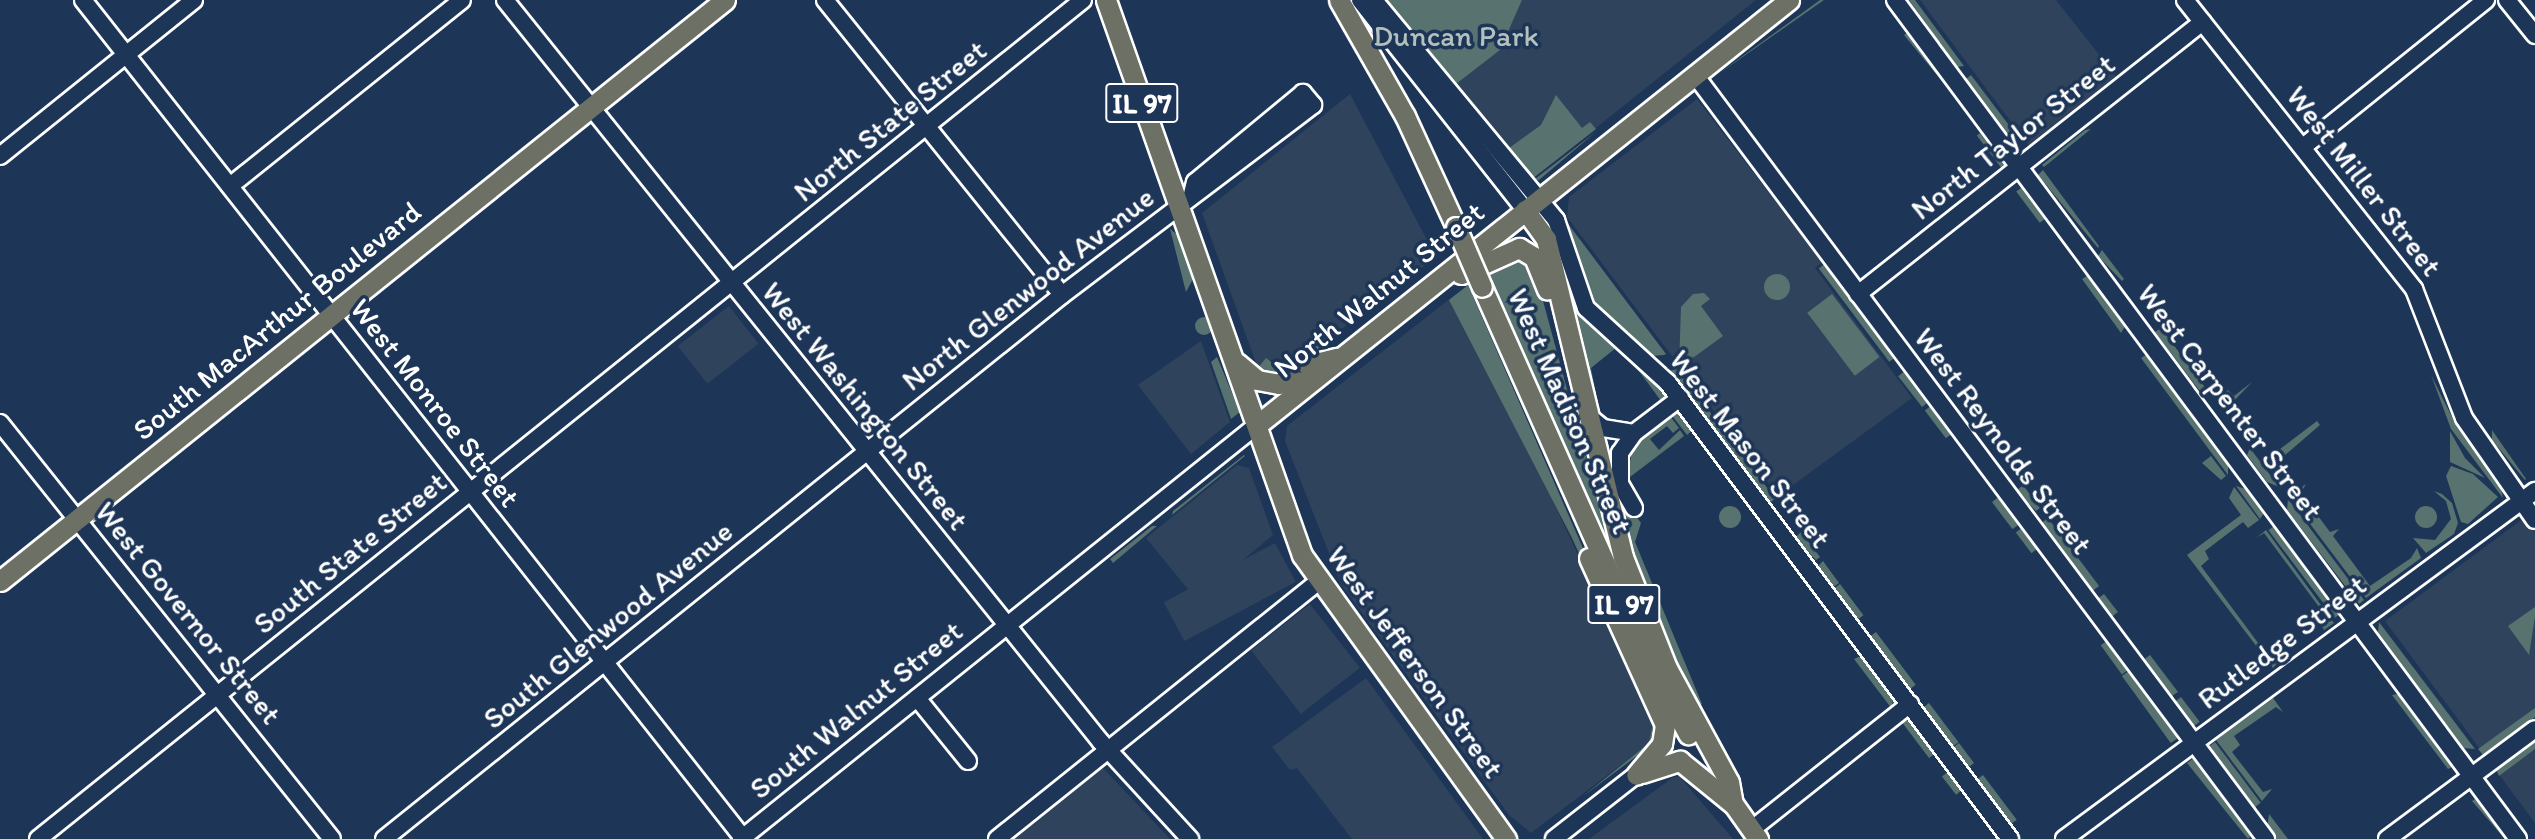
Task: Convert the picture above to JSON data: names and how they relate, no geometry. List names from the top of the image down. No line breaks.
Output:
{"streets":{"main road":["IL 97","North Walnut Street","South MacArthur Boulevard","West Madison Street","West Jefferson Street"],"street":["North State Street","North Taylor Street","West Miller Street","North Glenwood Avenue","West Carpenter Street","West Monroe Street","West Washington Street","West Reynolds Street","West Mason Street","South State Street","West Governor Street","South Glenwood Avenue","Rutledge Street","South Walnut Street"]},"crossings":[["North State Street","West Washington Street"],["North State Street","South State Street"],["North Taylor Street","West Miller Street"],["North Taylor Street","West Carpenter Street"],["North Taylor Street","West Reynolds Street"],["West Miller Street","Rutledge Street"],["North Glenwood Avenue","West Washington Street"],["North Glenwood Avenue","South Glenwood Avenue"],["North Glenwood Avenue","West Jefferson Street"],["North Walnut Street","West Washington Street"],["North Walnut Street","West Reynolds Street"],["North Walnut Street","West Mason Street"],["North Walnut Street","West Jefferson Street"],["North Walnut Street","South Walnut Street"],["South MacArthur Boulevard","West Monroe Street"],["South MacArthur Boulevard","West Washington Street"],["South MacArthur Boulevard","West Governor Street"],["West Carpenter Street","Rutledge Street"],["West Monroe Street","South State Street"],["West Monroe Street","South Glenwood Avenue"],["West Monroe Street","South Walnut Street"],["West Washington Street","South State Street"],["West Washington Street","South Glenwood Avenue"],["West Washington Street","South Walnut Street"],["West Reynolds Street","Rutledge Street"],["South State Street","West Governor Street"]],"parks":["Duncan Park"]}
